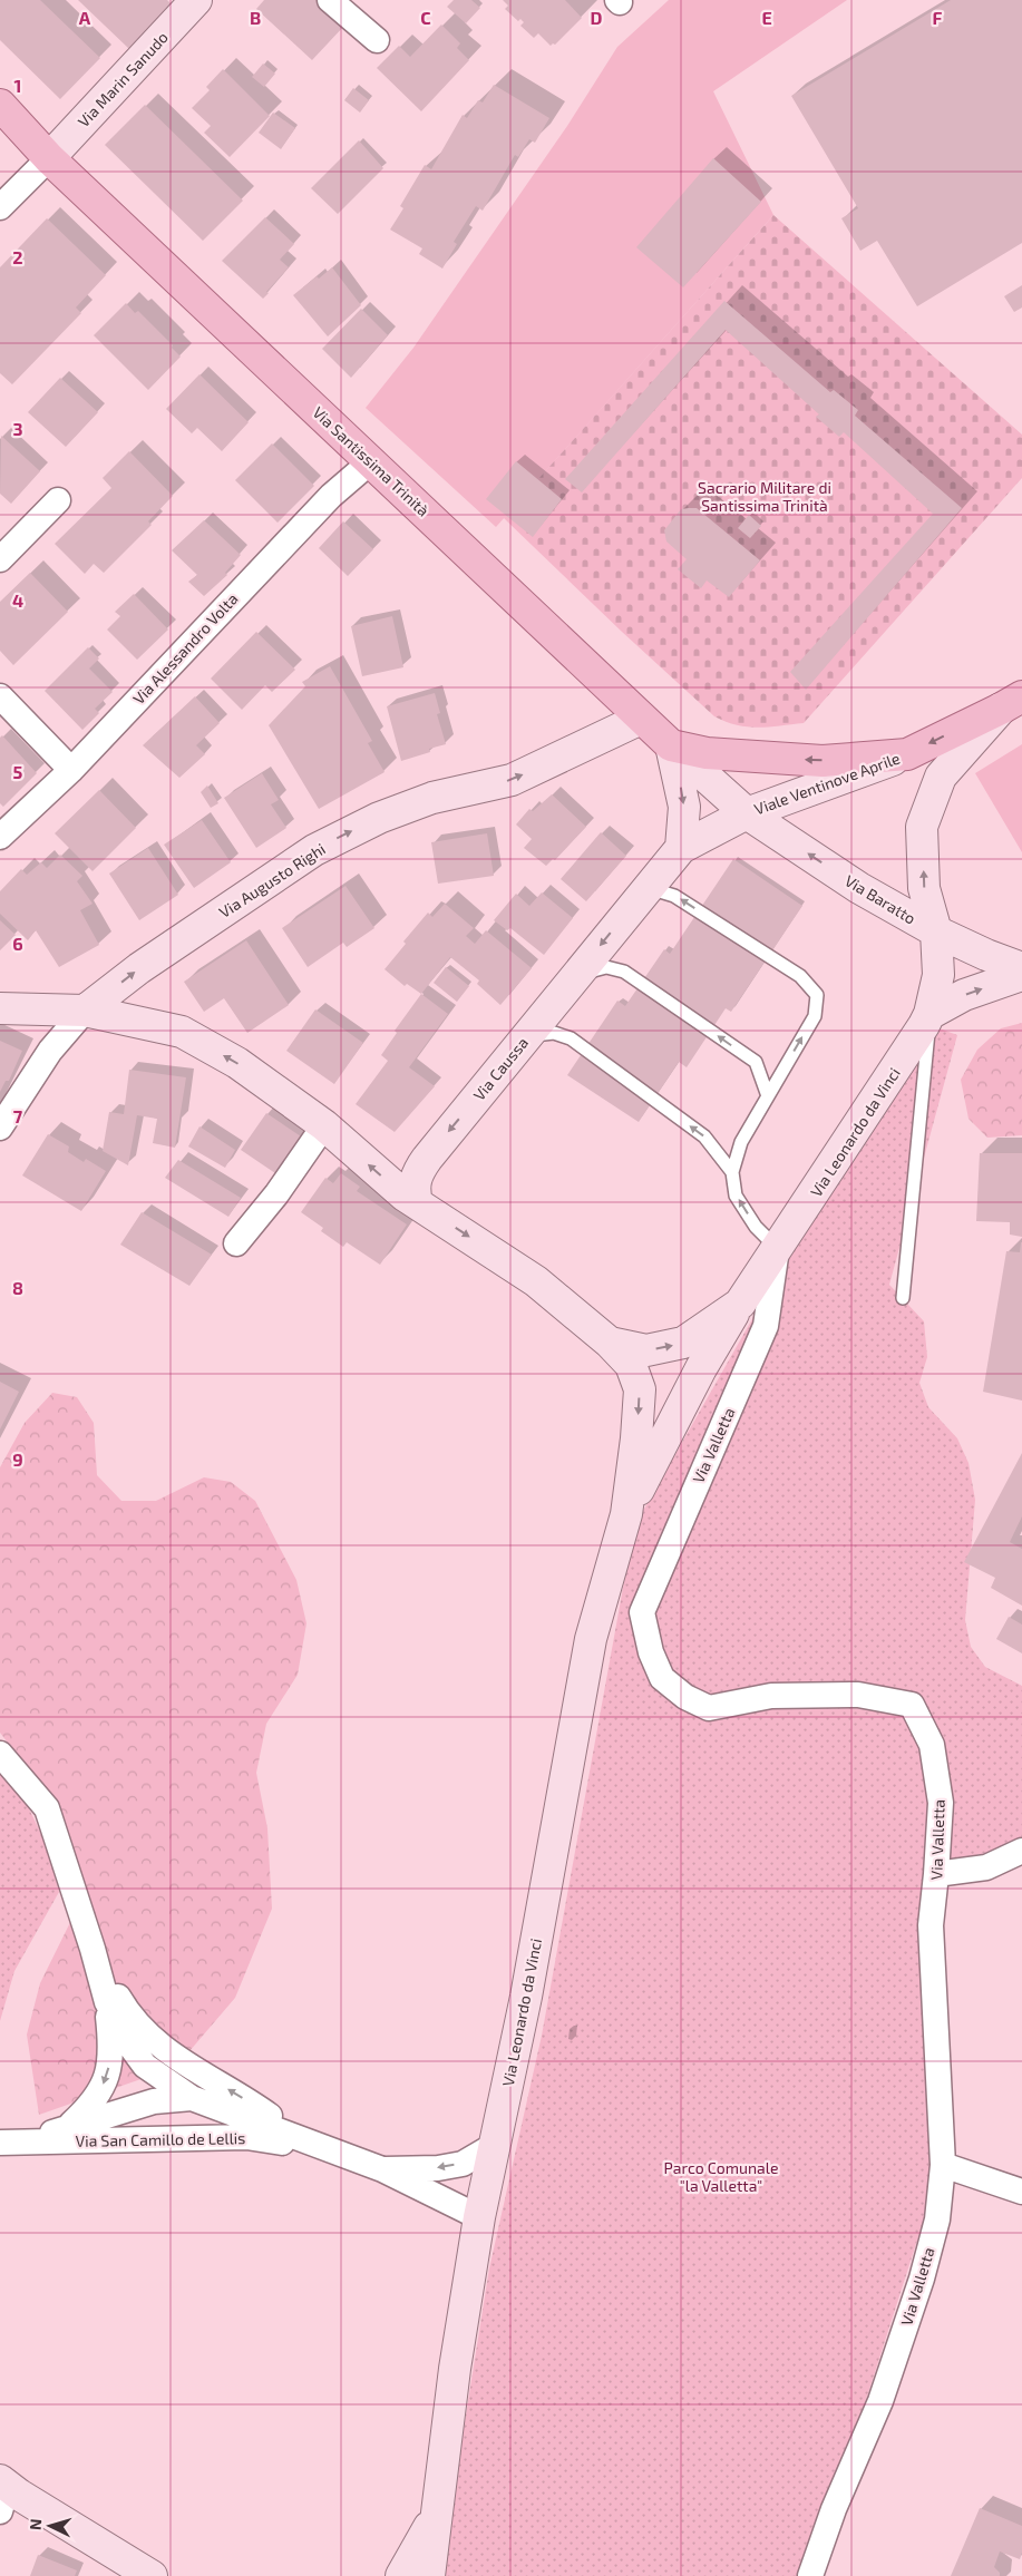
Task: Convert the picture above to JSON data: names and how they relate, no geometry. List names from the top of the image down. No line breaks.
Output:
{"streets":{"main road":["Via Santissima Trinità","Viale Ventinove Aprile"],"street":["Via Marin Sanudo","Via Alessandro Volta","Via Augusto Righi","Via Baratto","Via Caussa","Via Leonardo da Vinci","Via Valletta","Via San Camillo de Lellis"]},"crossings":[["Via Marin Sanudo","Via Santissima Trinità"],["Via Santissima Trinità","Via Alessandro Volta"],["Via Santissima Trinità","Viale Ventinove Aprile"],["Via Santissima Trinità","Via Augusto Righi"],["Via Santissima Trinità","Via Baratto"],["Via Santissima Trinità","Via Caussa"],["Viale Ventinove Aprile","Via Baratto"],["Viale Ventinove Aprile","Via Caussa"],["Viale Ventinove Aprile","Via Leonardo da Vinci"],["Via Baratto","Via Caussa"],["Via Caussa","Via Leonardo da Vinci"],["Via Leonardo da Vinci","Via Valletta"],["Via Leonardo da Vinci","Via San Camillo de Lellis"]],"one_way":["Via Augusto Righi","Via Baratto"],"parks":["Sacrario Militare di Santissima Trinità","Parco Comunale \"la Valletta\""],"north":"left","grid":{"columns":["A","B","C","D","E","F"],"rows":["1","2","3","4","5","6","7","8","9"]}}
